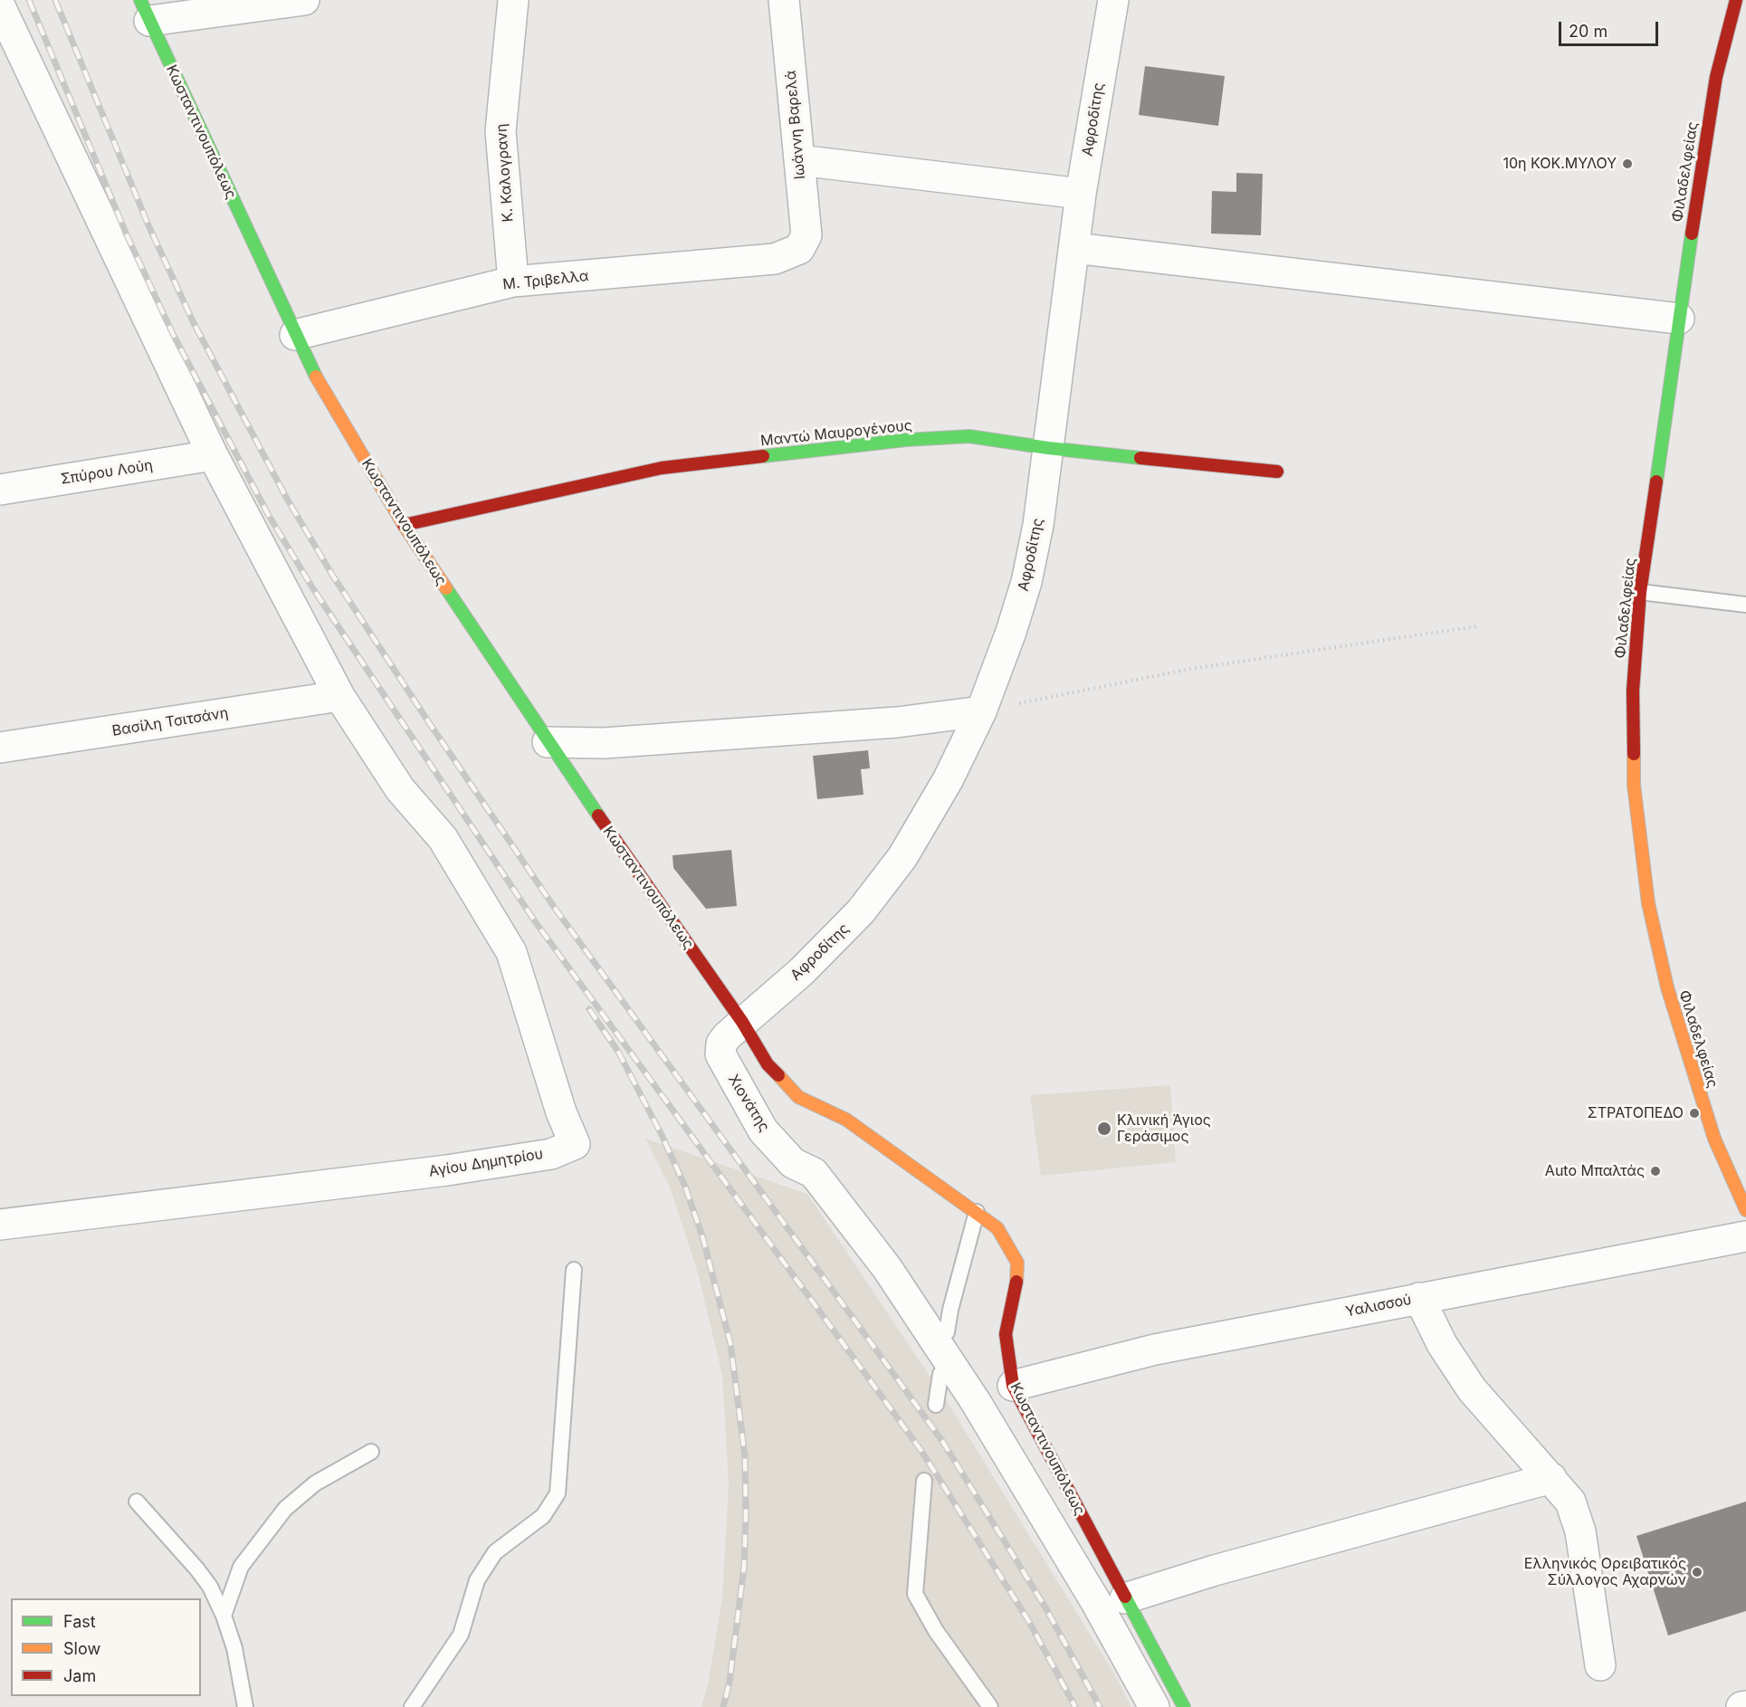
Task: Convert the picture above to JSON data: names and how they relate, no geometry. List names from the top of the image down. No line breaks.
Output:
{"streets":{"street":["Αφροδίτης","Ιωάννη Βαρελά","Κωσταντινουπόλεως","Φιλαδελφείας","Κ. Καλογρανη","Μ. Τριβελλα","Μαντώ Μαυρογένους","Σπύρου Λούη","Βασίλη Τσιτσάνη","Χιονάτης","Αγίου Δημητρίου","Υαλισσού"]},"crossings":[["Αφροδίτης","Κωσταντινουπόλεως"],["Αφροδίτης","Μαντώ Μαυρογένους"],["Αφροδίτης","Χιονάτης"],["Ιωάννη Βαρελά","Μ. Τριβελλα"],["Κωσταντινουπόλεως","Μ. Τριβελλα"],["Κωσταντινουπόλεως","Μαντώ Μαυρογένους"],["Κωσταντινουπόλεως","Χιονάτης"],["Κωσταντινουπόλεως","Υαλισσού"],["Κ. Καλογρανη","Μ. Τριβελλα"],["Βασίλη Τσιτσάνη","Αγίου Δημητρίου"]],"places":["10η ΚΟΚ.ΜΥΛΟΥ","ΣΤΡΑΤΟΠΕΔΟ","Κλινική Άγιος Γεράσιμος","Auto Μπαλτάς","Ελληνικός Ορειβατικός Σύλλογος Αχαρνών"],"legend":["Fast","Slow","Jam"],"scale_bar":"20 m"}
